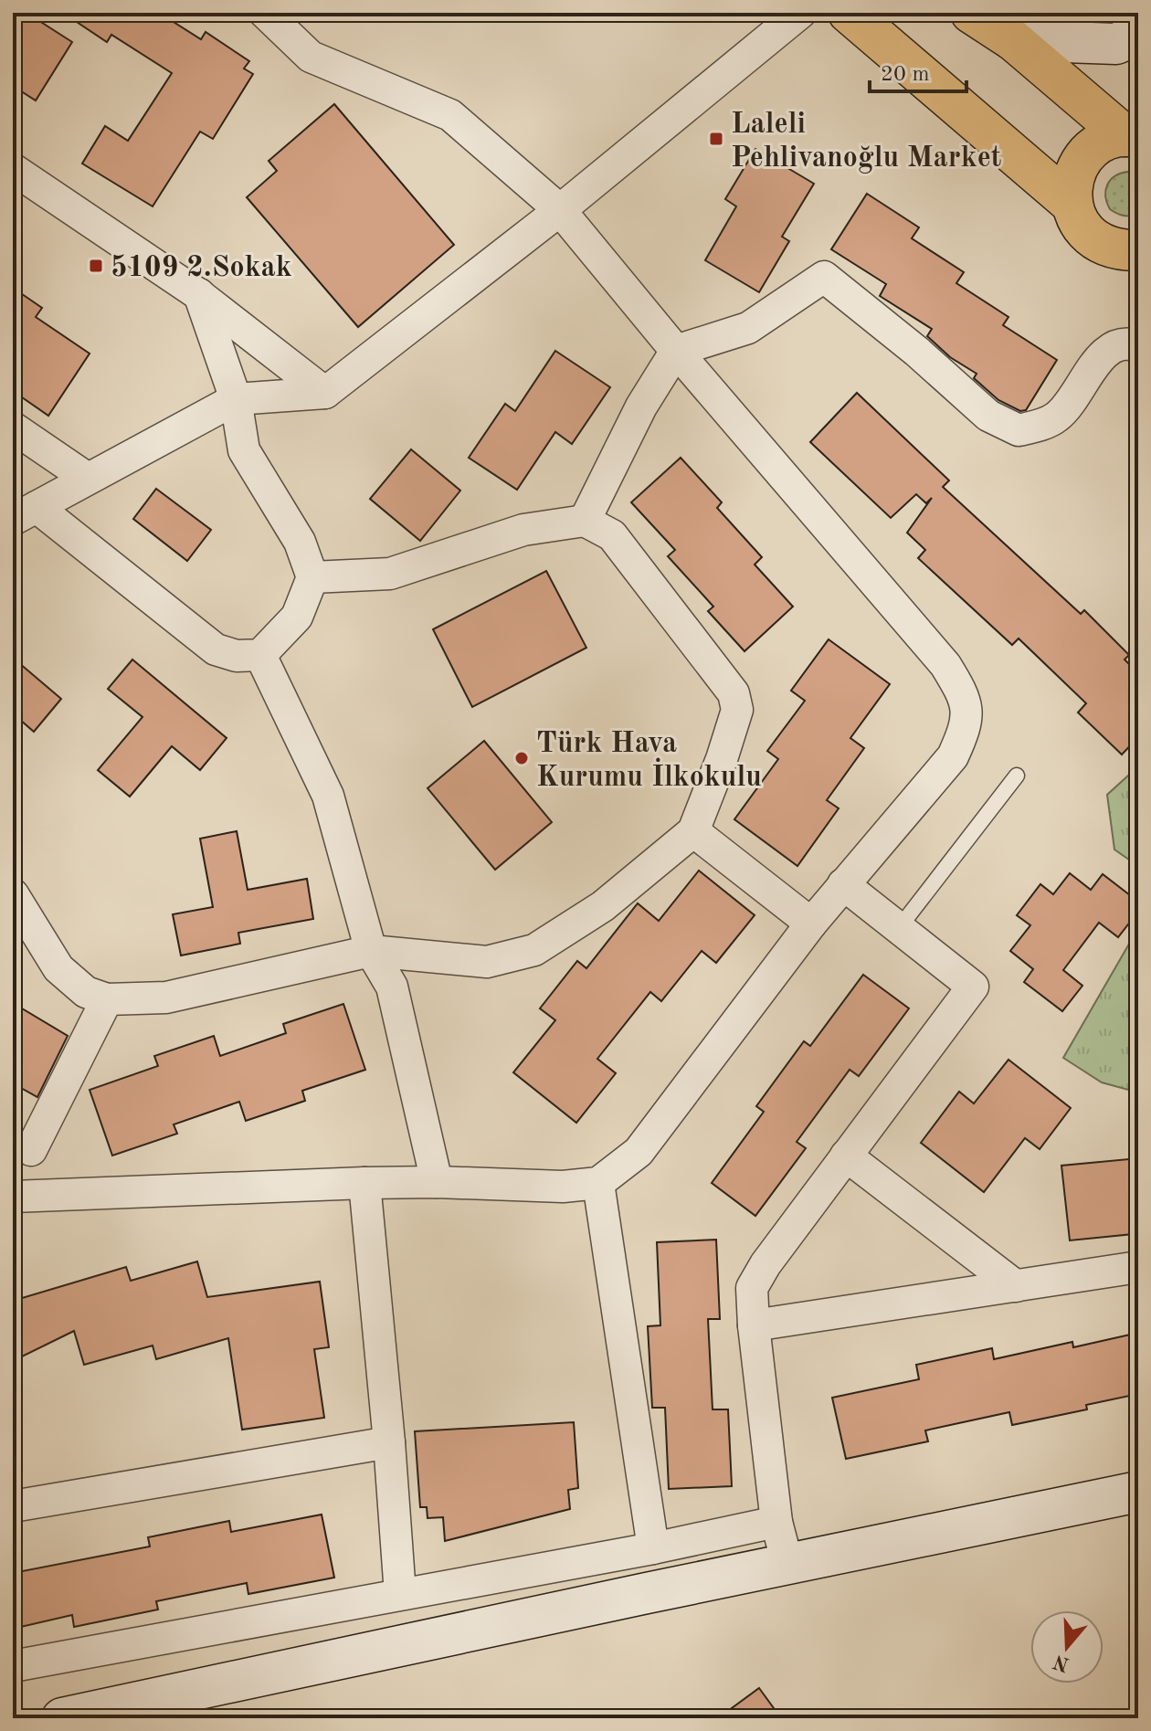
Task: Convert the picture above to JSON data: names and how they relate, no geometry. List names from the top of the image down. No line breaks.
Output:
{"places":{"transit":["Laleli Pehlivanoğlu Market","5109 2.Sokak"],"other":["Türk Hava Kurumu İlkokulu"]},"scale_bar":"20 m","north":"bottom"}
